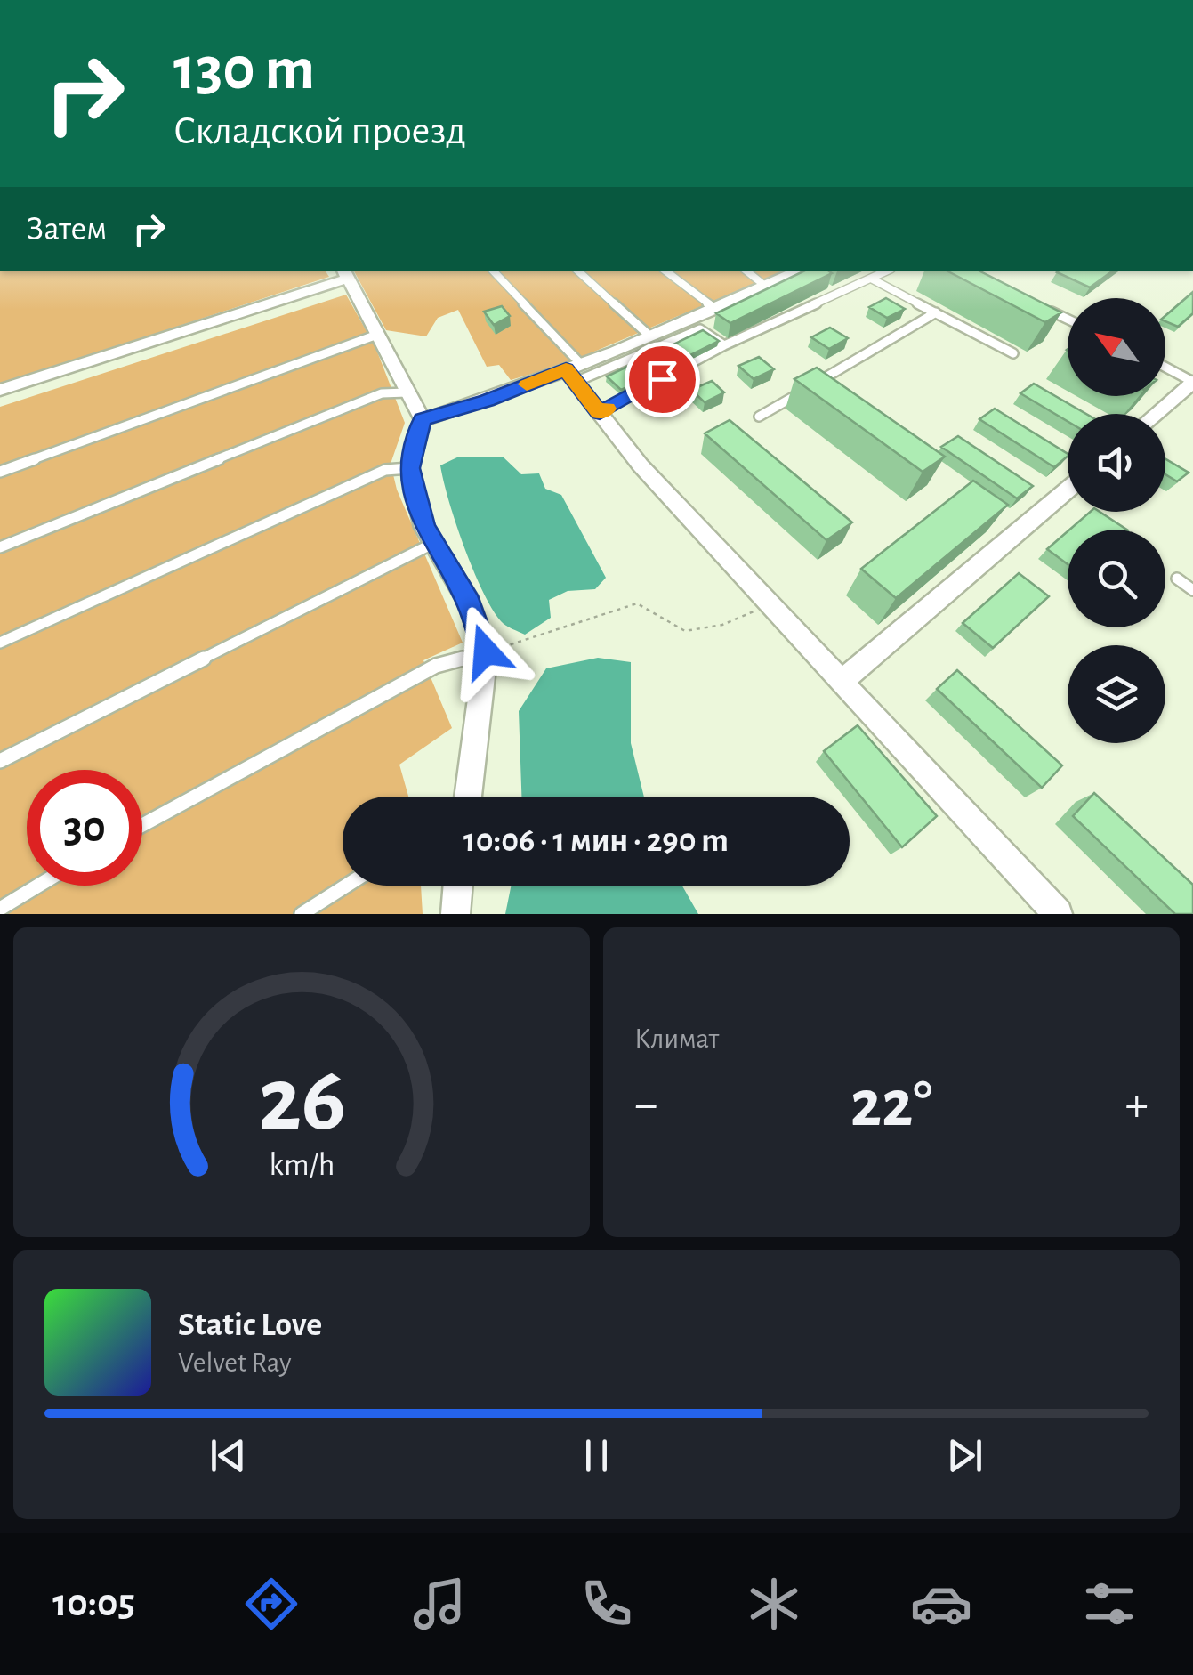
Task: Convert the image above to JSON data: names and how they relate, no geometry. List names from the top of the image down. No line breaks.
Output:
{"north":"top left","page":{"turn":["130 m","Складской проезд"],"then":"Затем","limit":"30","trip":"10:06 · 1 мин · 290 m","tile":"Климат","heat":["−","22°","+"],"song":["Static Love","Velvet Ray"],"tabs":"10:05","gauge":["26","km/h"]}}
